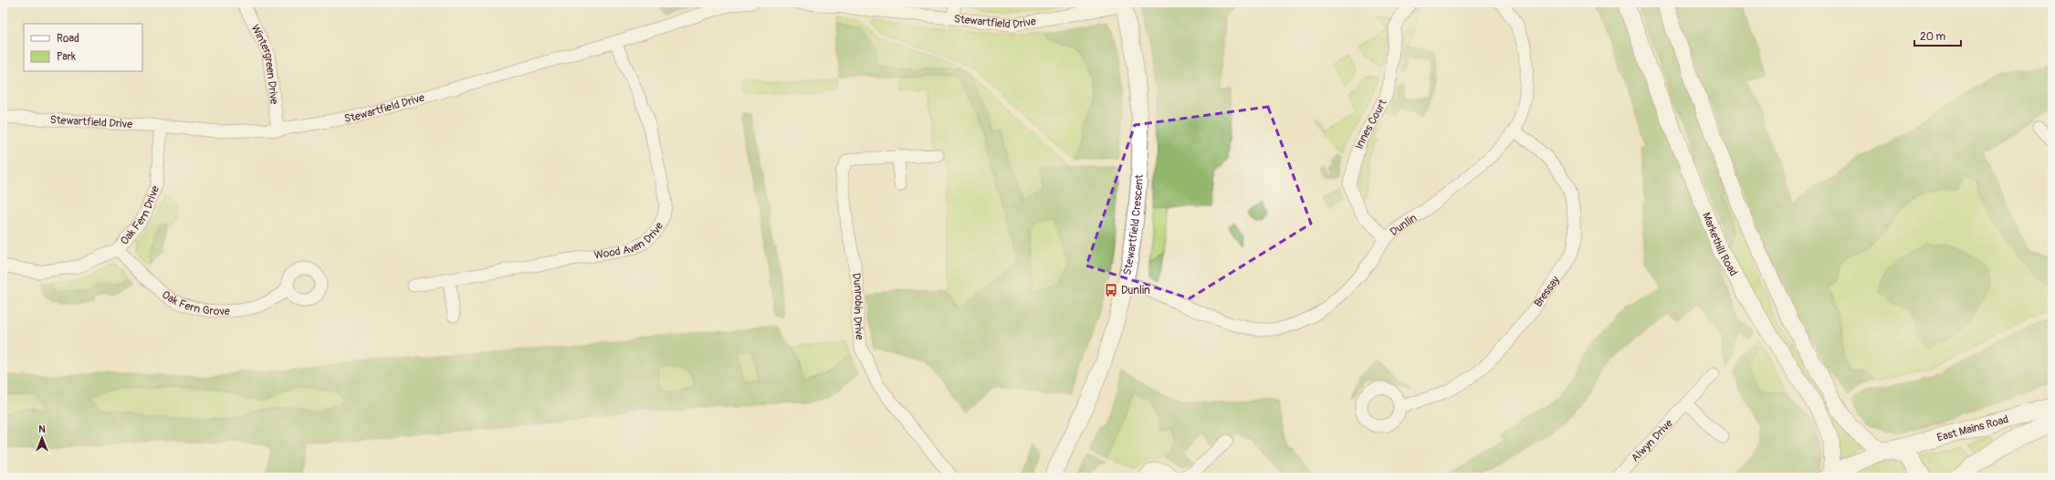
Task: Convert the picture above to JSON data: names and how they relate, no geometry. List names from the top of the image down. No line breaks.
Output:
{"streets":{"main road":["East Mains Road"],"street":["Stewartfield Drive","Wintergreen Drive","Innes Court","Oak Fern Drive","Stewartfield Crescent","Dunlin","Wood Aven Drive","Markethill Road","Bressay","Oak Fern Grove","Dunrobin Drive","Alwyn Drive"]},"crossings":[["Stewartfield Drive","Wintergreen Drive"],["Stewartfield Drive","Oak Fern Drive"],["Stewartfield Drive","Stewartfield Crescent"],["Stewartfield Drive","Wood Aven Drive"],["Innes Court","Dunlin"],["Oak Fern Drive","Oak Fern Grove"],["Stewartfield Crescent","Dunlin"],["Dunlin","Bressay"],["Markethill Road","East Mains Road"]],"places":{"bus stop":["Dunlin"]},"legend":["Road","Park"],"scale_bar":"20 m","north":"top"}
